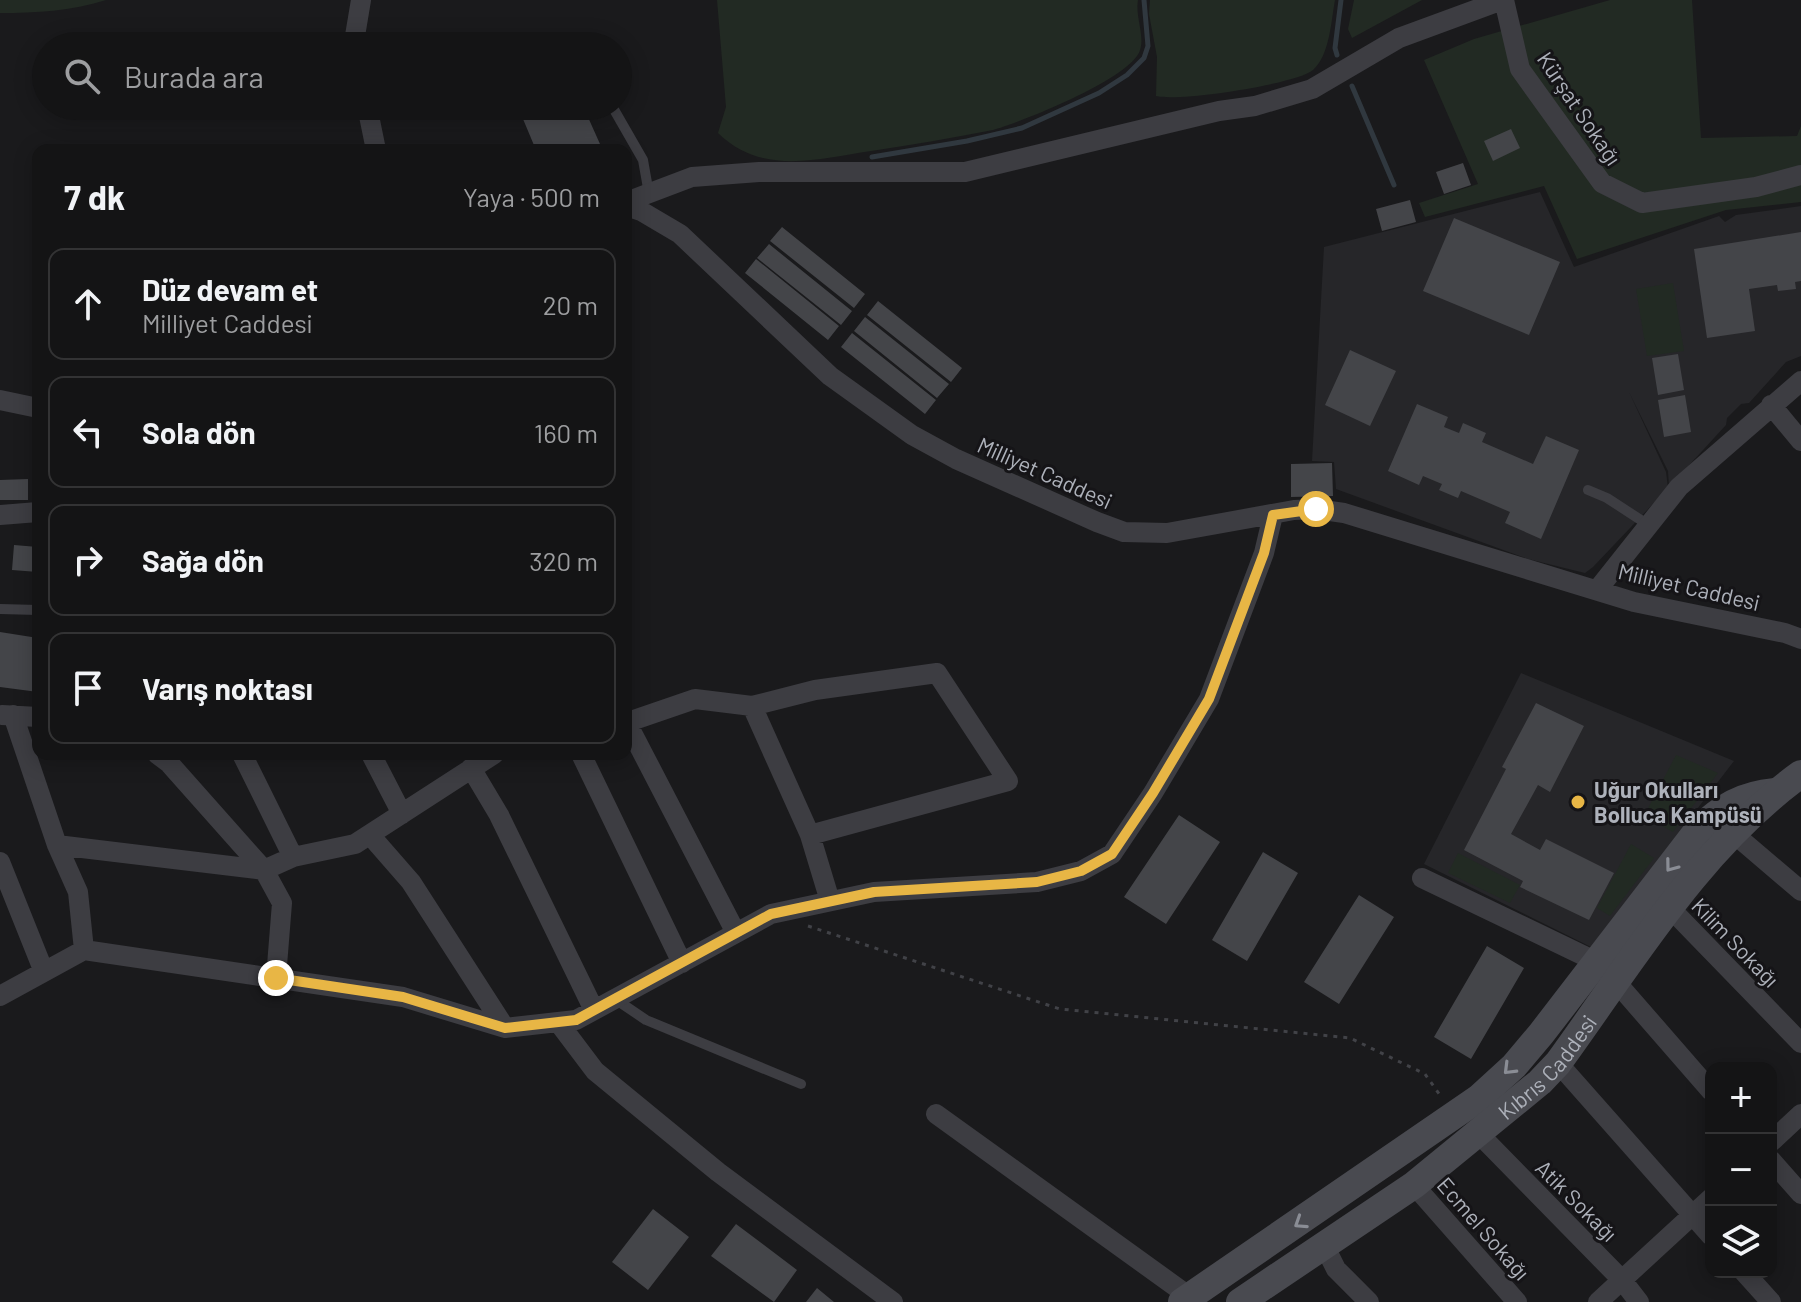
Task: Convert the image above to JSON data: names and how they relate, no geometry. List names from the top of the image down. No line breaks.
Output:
{"streets":{"main road":["Kıbrıs Caddesi"],"street":["Kürşat Sokağı","Milliyet Caddesi","Kilim Sokağı","Atik Sokağı","Ecmel Sokağı"]},"crossings":[["Kilim Sokağı","Kıbrıs Caddesi"],["Kıbrıs Caddesi","Atik Sokağı"],["Kıbrıs Caddesi","Ecmel Sokağı"]],"places":["Uğur Okulları Bolluca Kampüsü"],"page":{"search":"Burada ara","heading":["7 dk","Yaya · 500 m"],"list":[["Düz devam et","Milliyet Caddesi","20 m"],["Sola dön","160 m"],["Sağa dön","320 m"],"Varış noktası"],"map_buttons":["+","−"]}}
